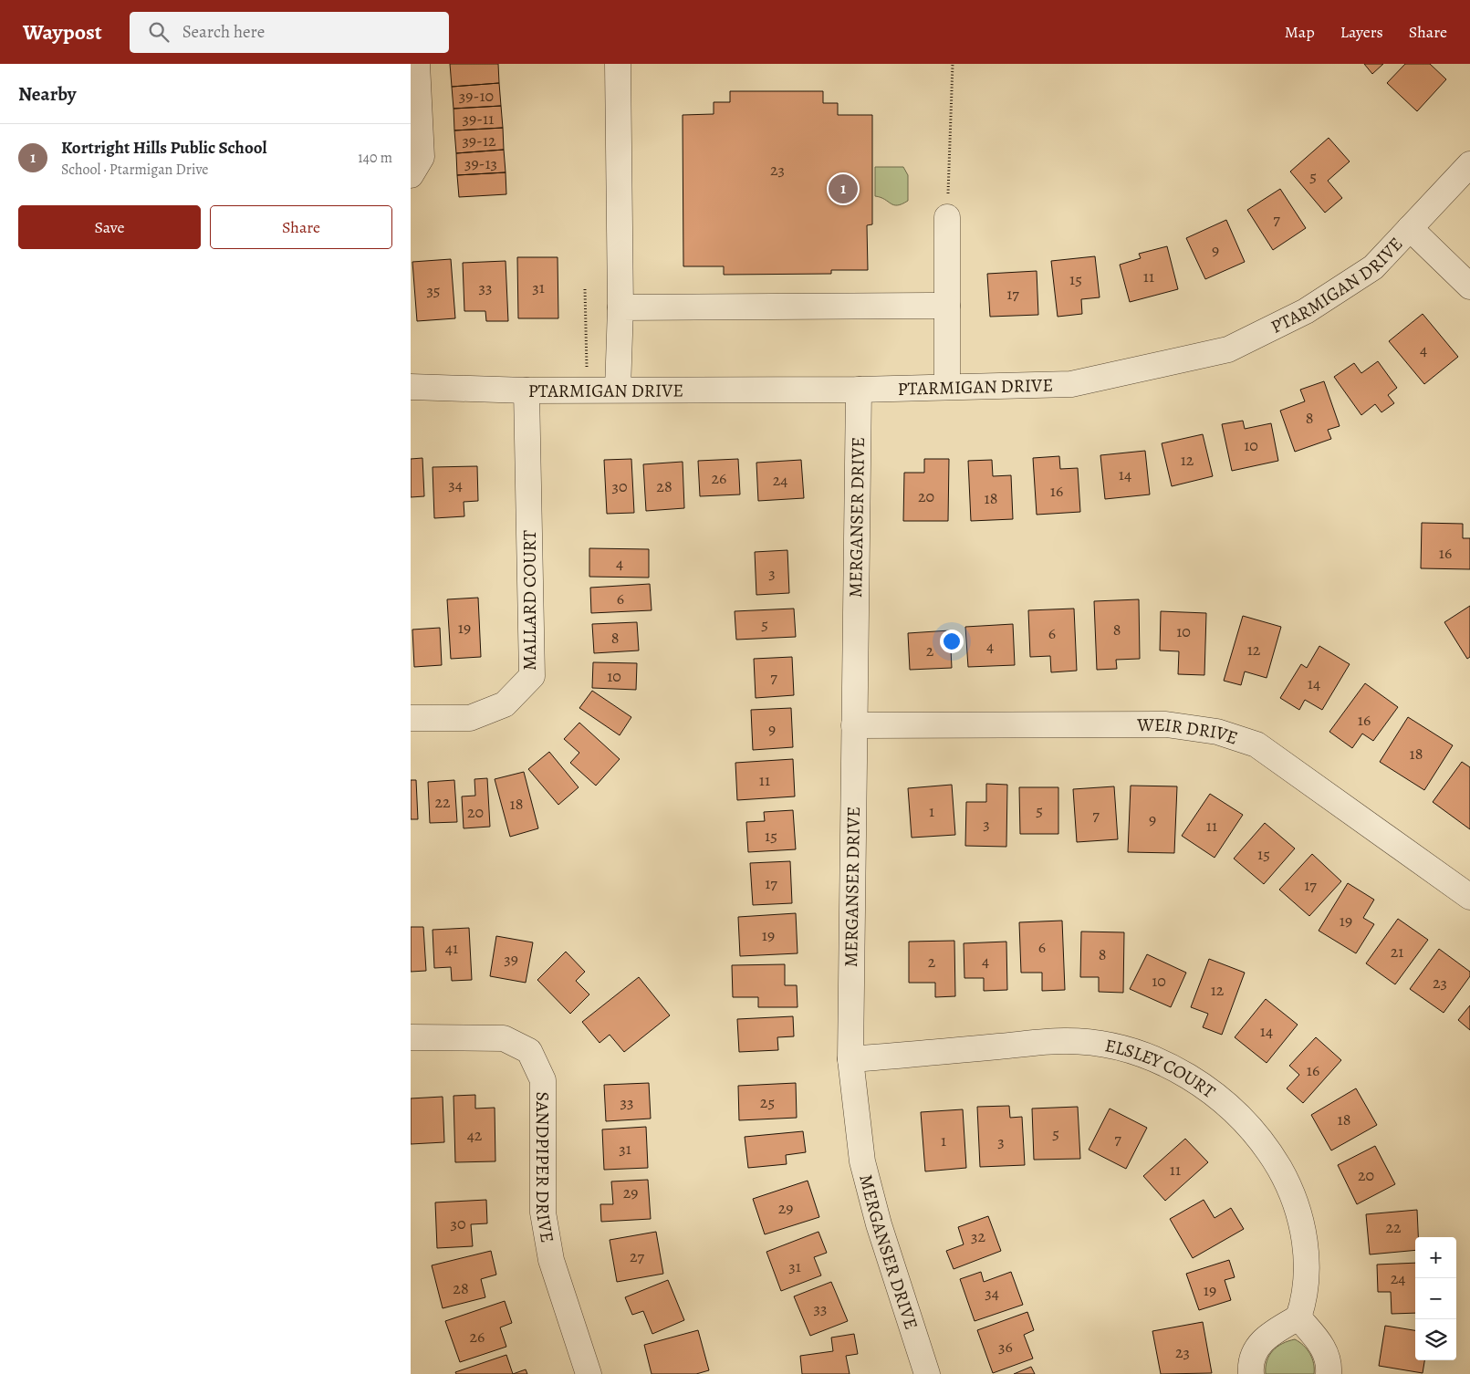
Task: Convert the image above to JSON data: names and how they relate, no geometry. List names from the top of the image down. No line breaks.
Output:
{"streets":{"street":["PTARMIGAN DRIVE","MERGANSER DRIVE","MALLARD COURT","WEIR DRIVE","ELSLEY COURT","SANDPIPER DRIVE"]},"crossings":[["PTARMIGAN DRIVE","MERGANSER DRIVE"],["PTARMIGAN DRIVE","MALLARD COURT"],["MERGANSER DRIVE","WEIR DRIVE"],["MERGANSER DRIVE","ELSLEY COURT"]],"house_numbers":["39-10","39-11","39-12","39-13","23","5","7","9","11","15","33","31","35","17","4","8","10","12","14","26","24","34","30","28","16","20","18","16","4","3","6","5","19","8","10","6","8","4","12","2","10","7","14","16","9","18","11","22","18","5","1","20","7","9","3","11","15","15","17","17","19","19","6","41","21","8","39","4","2","10","23","12","14","16","33","25","18","5","42","7","1","3","31","11","20","29","29","30","22","32","27","31","24","28","19","34","33","26","36","23"],"page":{"header":"Waypost","search":"Search here","nav":["Map","Layers","Share"],"heading":"Nearby","list":[{"mark":"1","name":"Kortright Hills Public School","note":"School · Ptarmigan Drive","value":"140 m"}],"pins":"1","buttons":["Save","Share"],"map_buttons":["+","−"]}}
